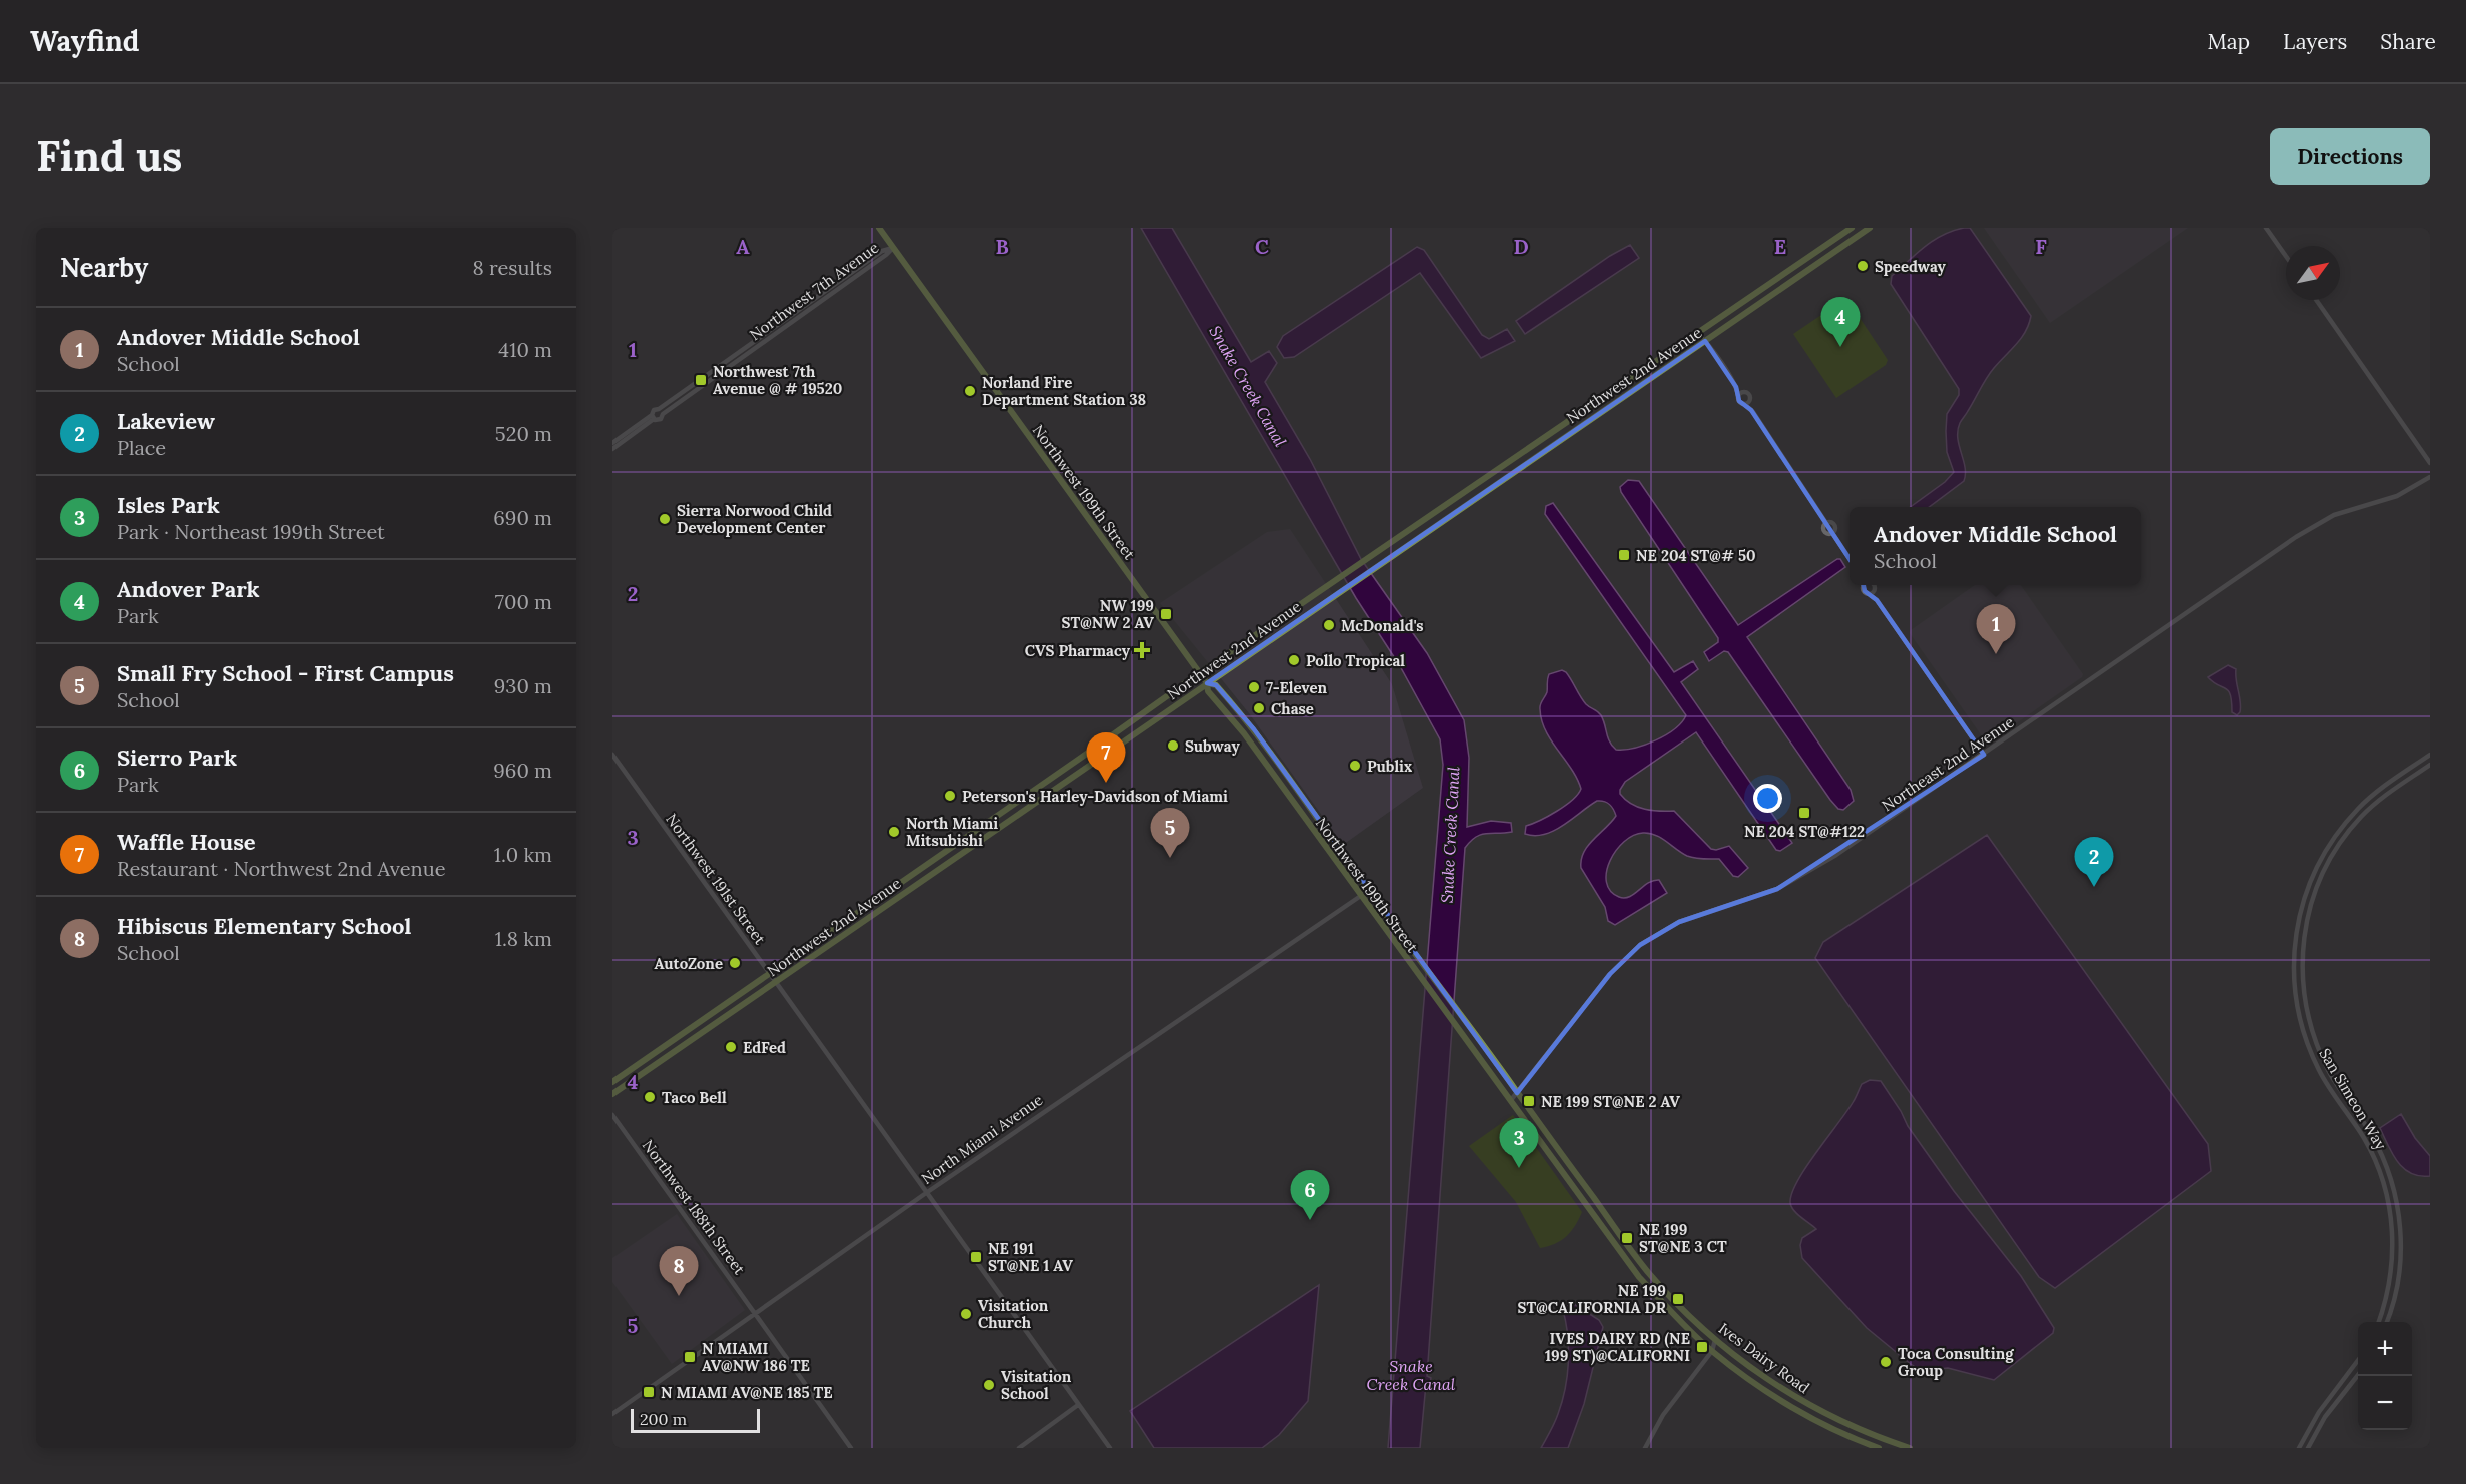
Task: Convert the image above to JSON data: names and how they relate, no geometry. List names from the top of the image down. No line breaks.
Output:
{"streets":{"main road":["Northwest 2nd Avenue","Northwest 199th Street","Ives Dairy Road"],"street":["Northwest 7th Avenue","Northeast 2nd Avenue","Northwest 191st Street","San Simeon Way","North Miami Avenue","Northwest 188th Street"]},"crossings":[["Northwest 7th Avenue","Northwest 199th Street"],["Northwest 2nd Avenue","Northwest 199th Street"],["Northwest 2nd Avenue","Northwest 191st Street"],["Northwest 199th Street","Northeast 2nd Avenue"],["Northwest 199th Street","North Miami Avenue"],["Northwest 199th Street","Ives Dairy Road"],["Northeast 2nd Avenue","Ives Dairy Road"],["Northwest 191st Street","North Miami Avenue"],["North Miami Avenue","Northwest 188th Street"]],"water":["Snake Creek Canal"],"places":{"other":["Speedway","Norland Fire Department Station 38","Sierra Norwood Child Development Center","McDonald's","Pollo Tropical","7-Eleven","Chase","Subway","Publix","Peterson's Harley-Davidson of Miami","North Miami Mitsubishi","AutoZone","EdFed","Taco Bell","Visitation Church","Toca Consulting Group","Visitation School"],"transit":["Northwest 7th Avenue @ # 19520","NE 204 ST@# 50","NW 199 ST@NW 2 AV","NE 204 ST@#122","NE 199 ST@NE 2 AV","NE 199 ST@NE 3 CT","NE 191 ST@NE 1 AV","NE 199 ST@CALIFORNIA DR","IVES DAIRY RD (NE 199 ST)@CALIFORNI","N MIAMI AV@NW 186 TE","N MIAMI AV@NE 185 TE"],"health":["CVS Pharmacy"]},"scale_bar":"200 m","north":"top right","page":{"header":"Wayfind","nav":["Map","Layers","Share"],"buttons":"Directions","title":"Find us","heading":["Nearby","8 results"],"pins":["4","1","7","5","2","3","6","8"],"list":[{"mark":"1","name":"Andover Middle School","note":"School","value":"410 m"},{"mark":"2","name":"Lakeview","note":"Place","value":"520 m"},{"mark":"3","name":"Isles Park","note":"Park · Northeast 199th Street","value":"690 m"},{"mark":"4","name":"Andover Park","note":"Park","value":"700 m"},{"mark":"5","name":"Small Fry School - First Campus","note":"School","value":"930 m"},{"mark":"6","name":"Sierro Park","note":"Park","value":"960 m"},{"mark":"7","name":"Waffle House","note":"Restaurant · Northwest 2nd Avenue","value":"1.0 km"},{"mark":"8","name":"Hibiscus Elementary School","note":"School","value":"1.8 km"}],"popup":["Andover Middle School","School"],"map_buttons":["+","−"],"scale":"200 m"},"grid":{"columns":["A","B","C","D","E","F"],"rows":["1","2","3","4","5"]}}
